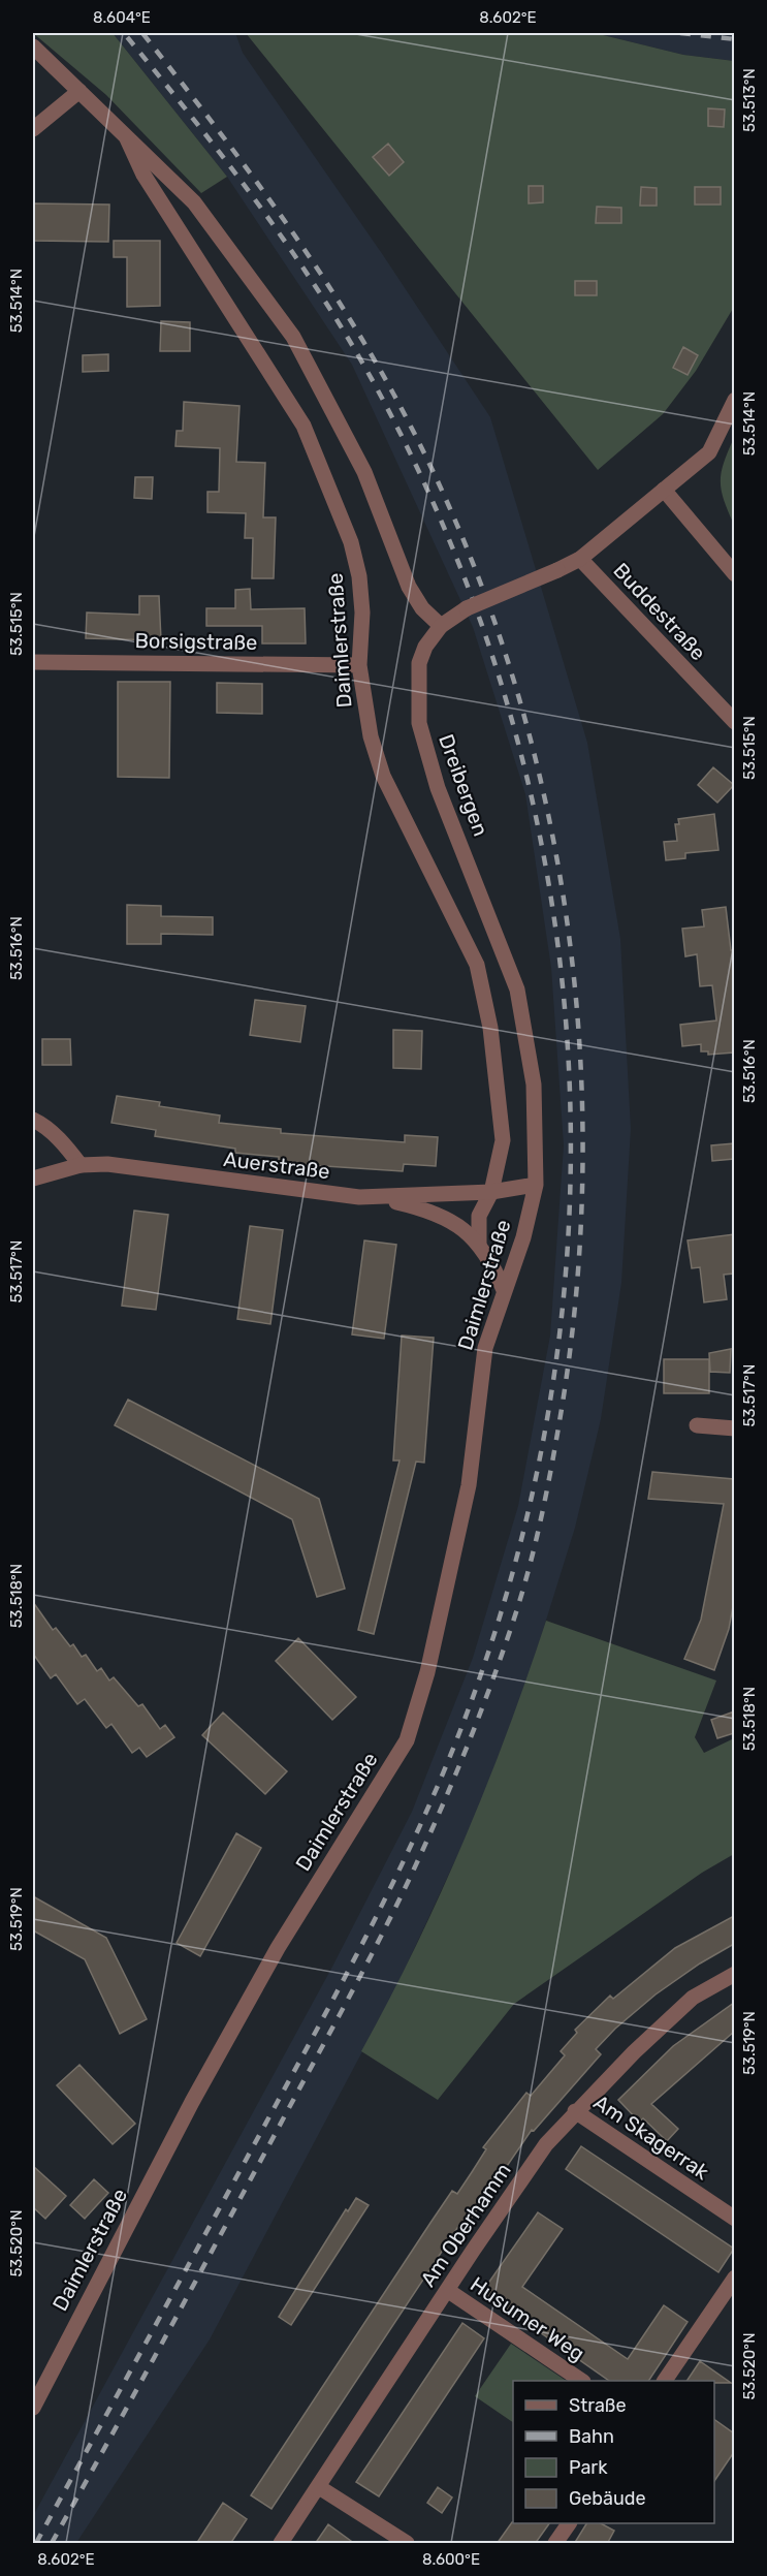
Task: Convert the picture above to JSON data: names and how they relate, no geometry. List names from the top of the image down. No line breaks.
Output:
{"streets":{"street":["Buddestraße","Daimlerstraße","Borsigstraße","Dreibergen","Auerstraße","Am Skagerrak","Am Oberhamm","Husumer Weg"]},"crossings":[["Buddestraße","Dreibergen"],["Daimlerstraße","Borsigstraße"],["Daimlerstraße","Dreibergen"],["Daimlerstraße","Auerstraße"],["Dreibergen","Auerstraße"],["Am Skagerrak","Am Oberhamm"],["Am Oberhamm","Husumer Weg"]],"legend":["Straße","Bahn","Park","Gebäude"],"coordinates":["8.604°E","8.602°E","53.513°N","53.514°N","53.515°N","53.516°N","53.517°N","53.518°N","53.519°N","53.520°N","8.600°E"]}
